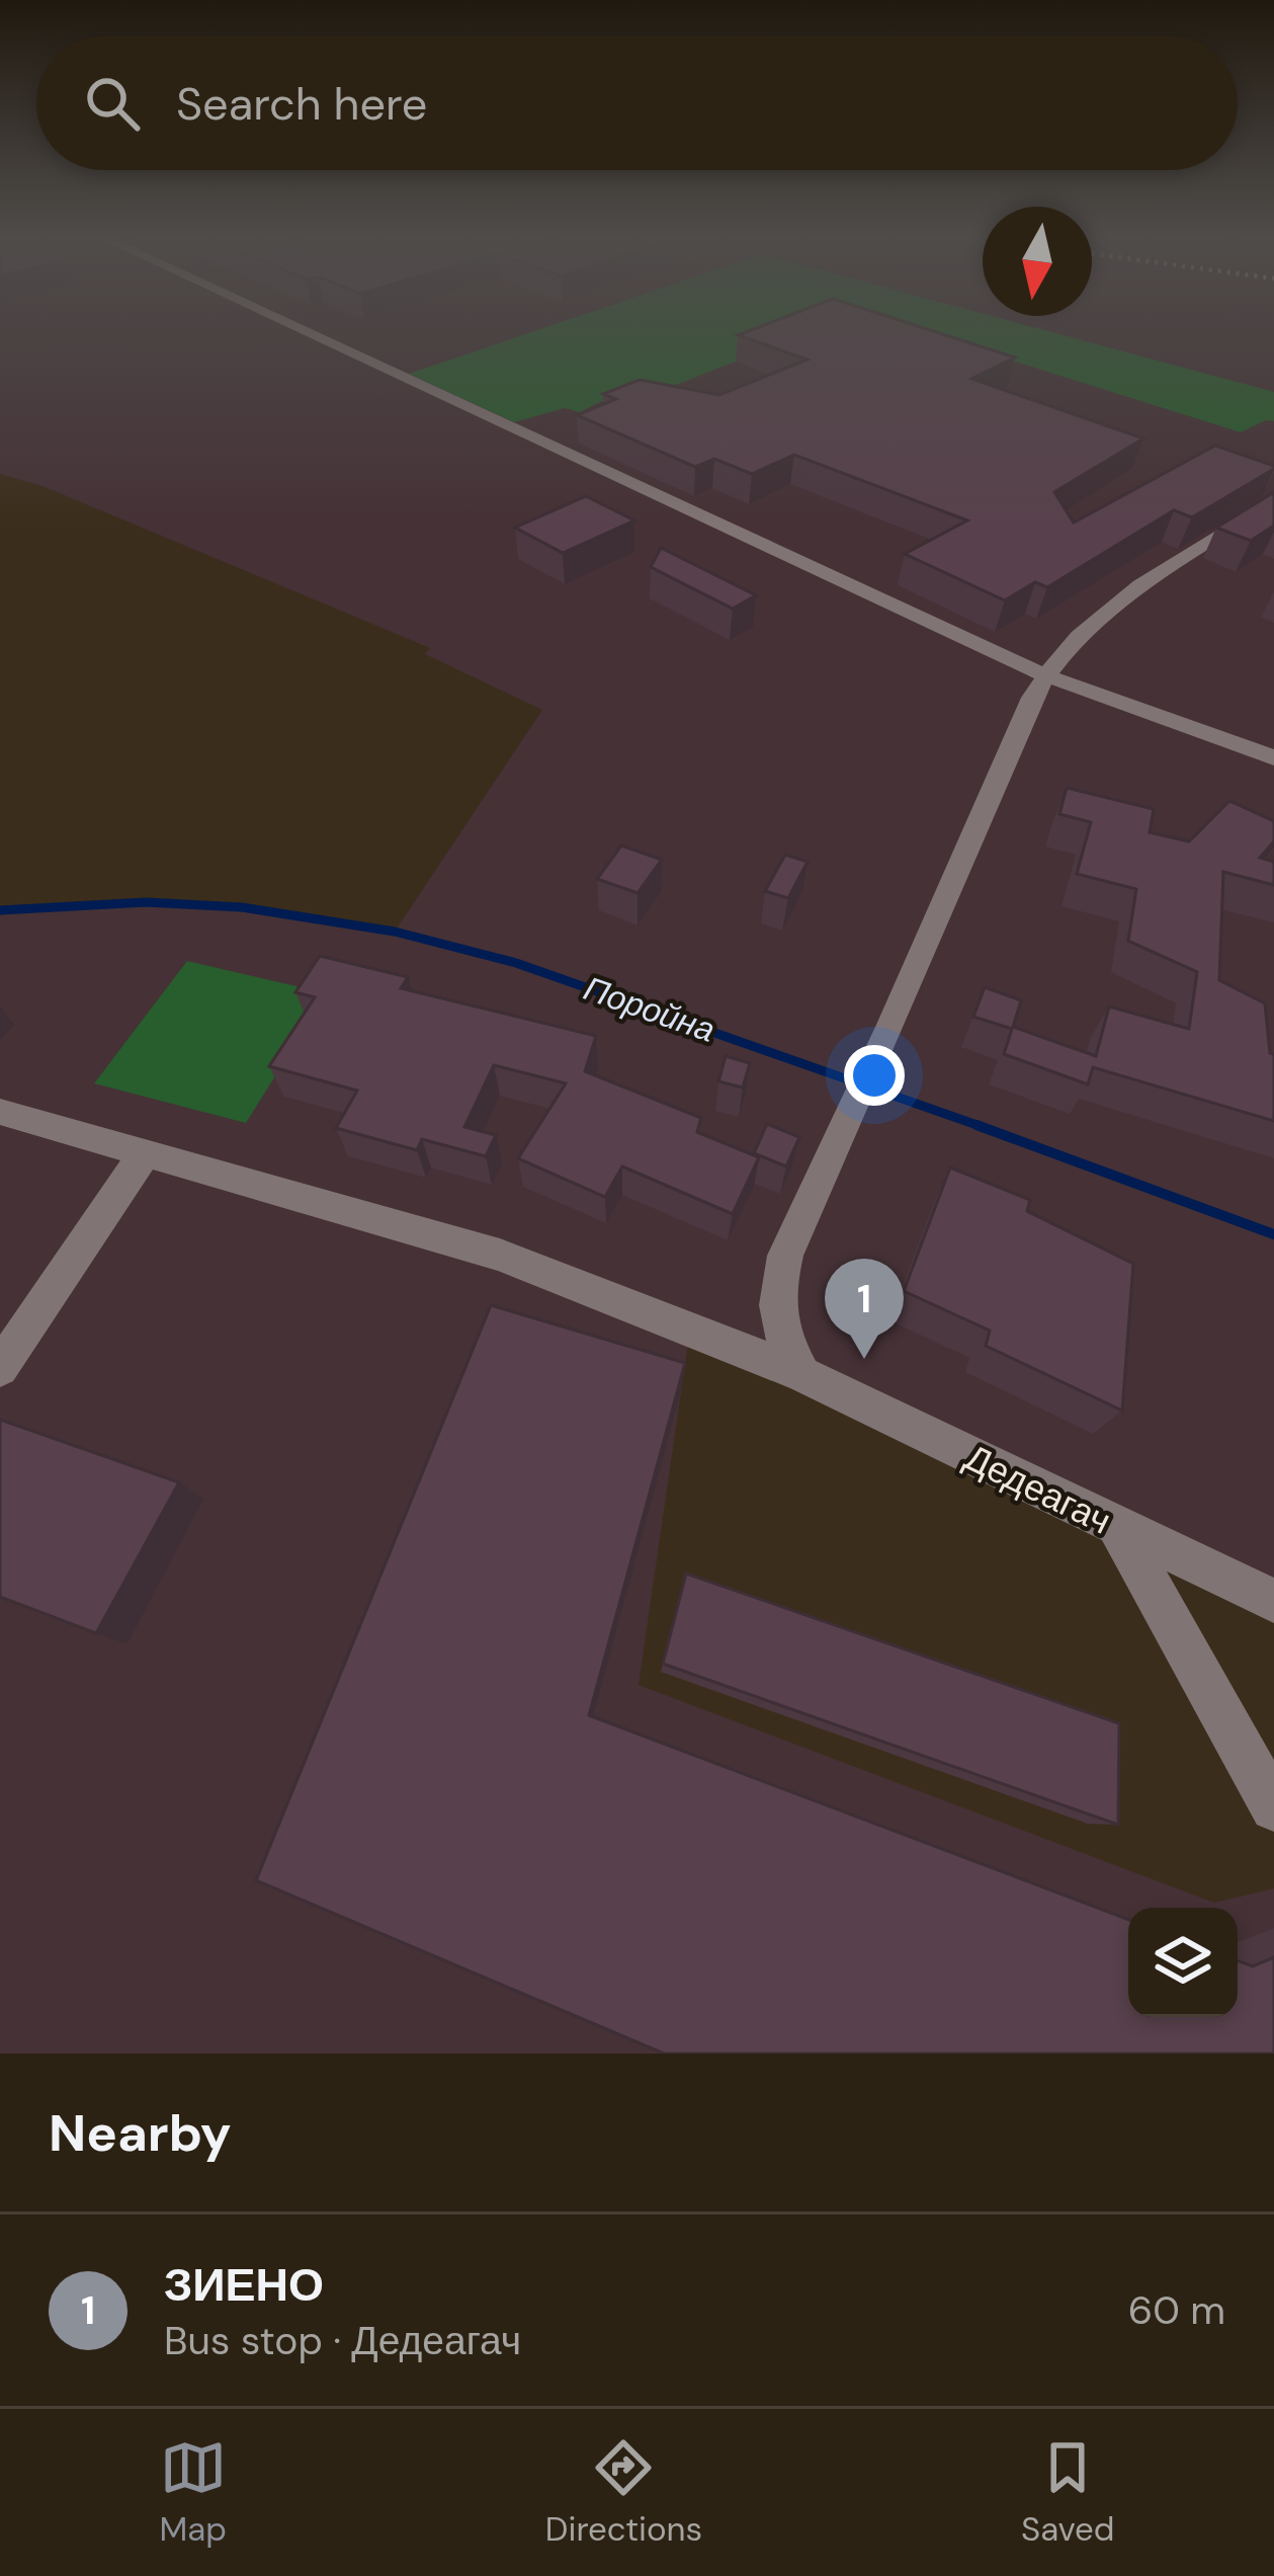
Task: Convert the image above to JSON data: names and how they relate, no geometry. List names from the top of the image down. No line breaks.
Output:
{"streets":{"street":["Дедеагач"]},"water":["Поройна"],"north":"bottom","page":{"search":"Search here","pins":"1","heading":"Nearby","list":[{"mark":"1","name":"ЗИЕНО","note":"Bus stop · Дедеагач","value":"60 m"}],"nav":["Map","Directions","Saved"]}}
